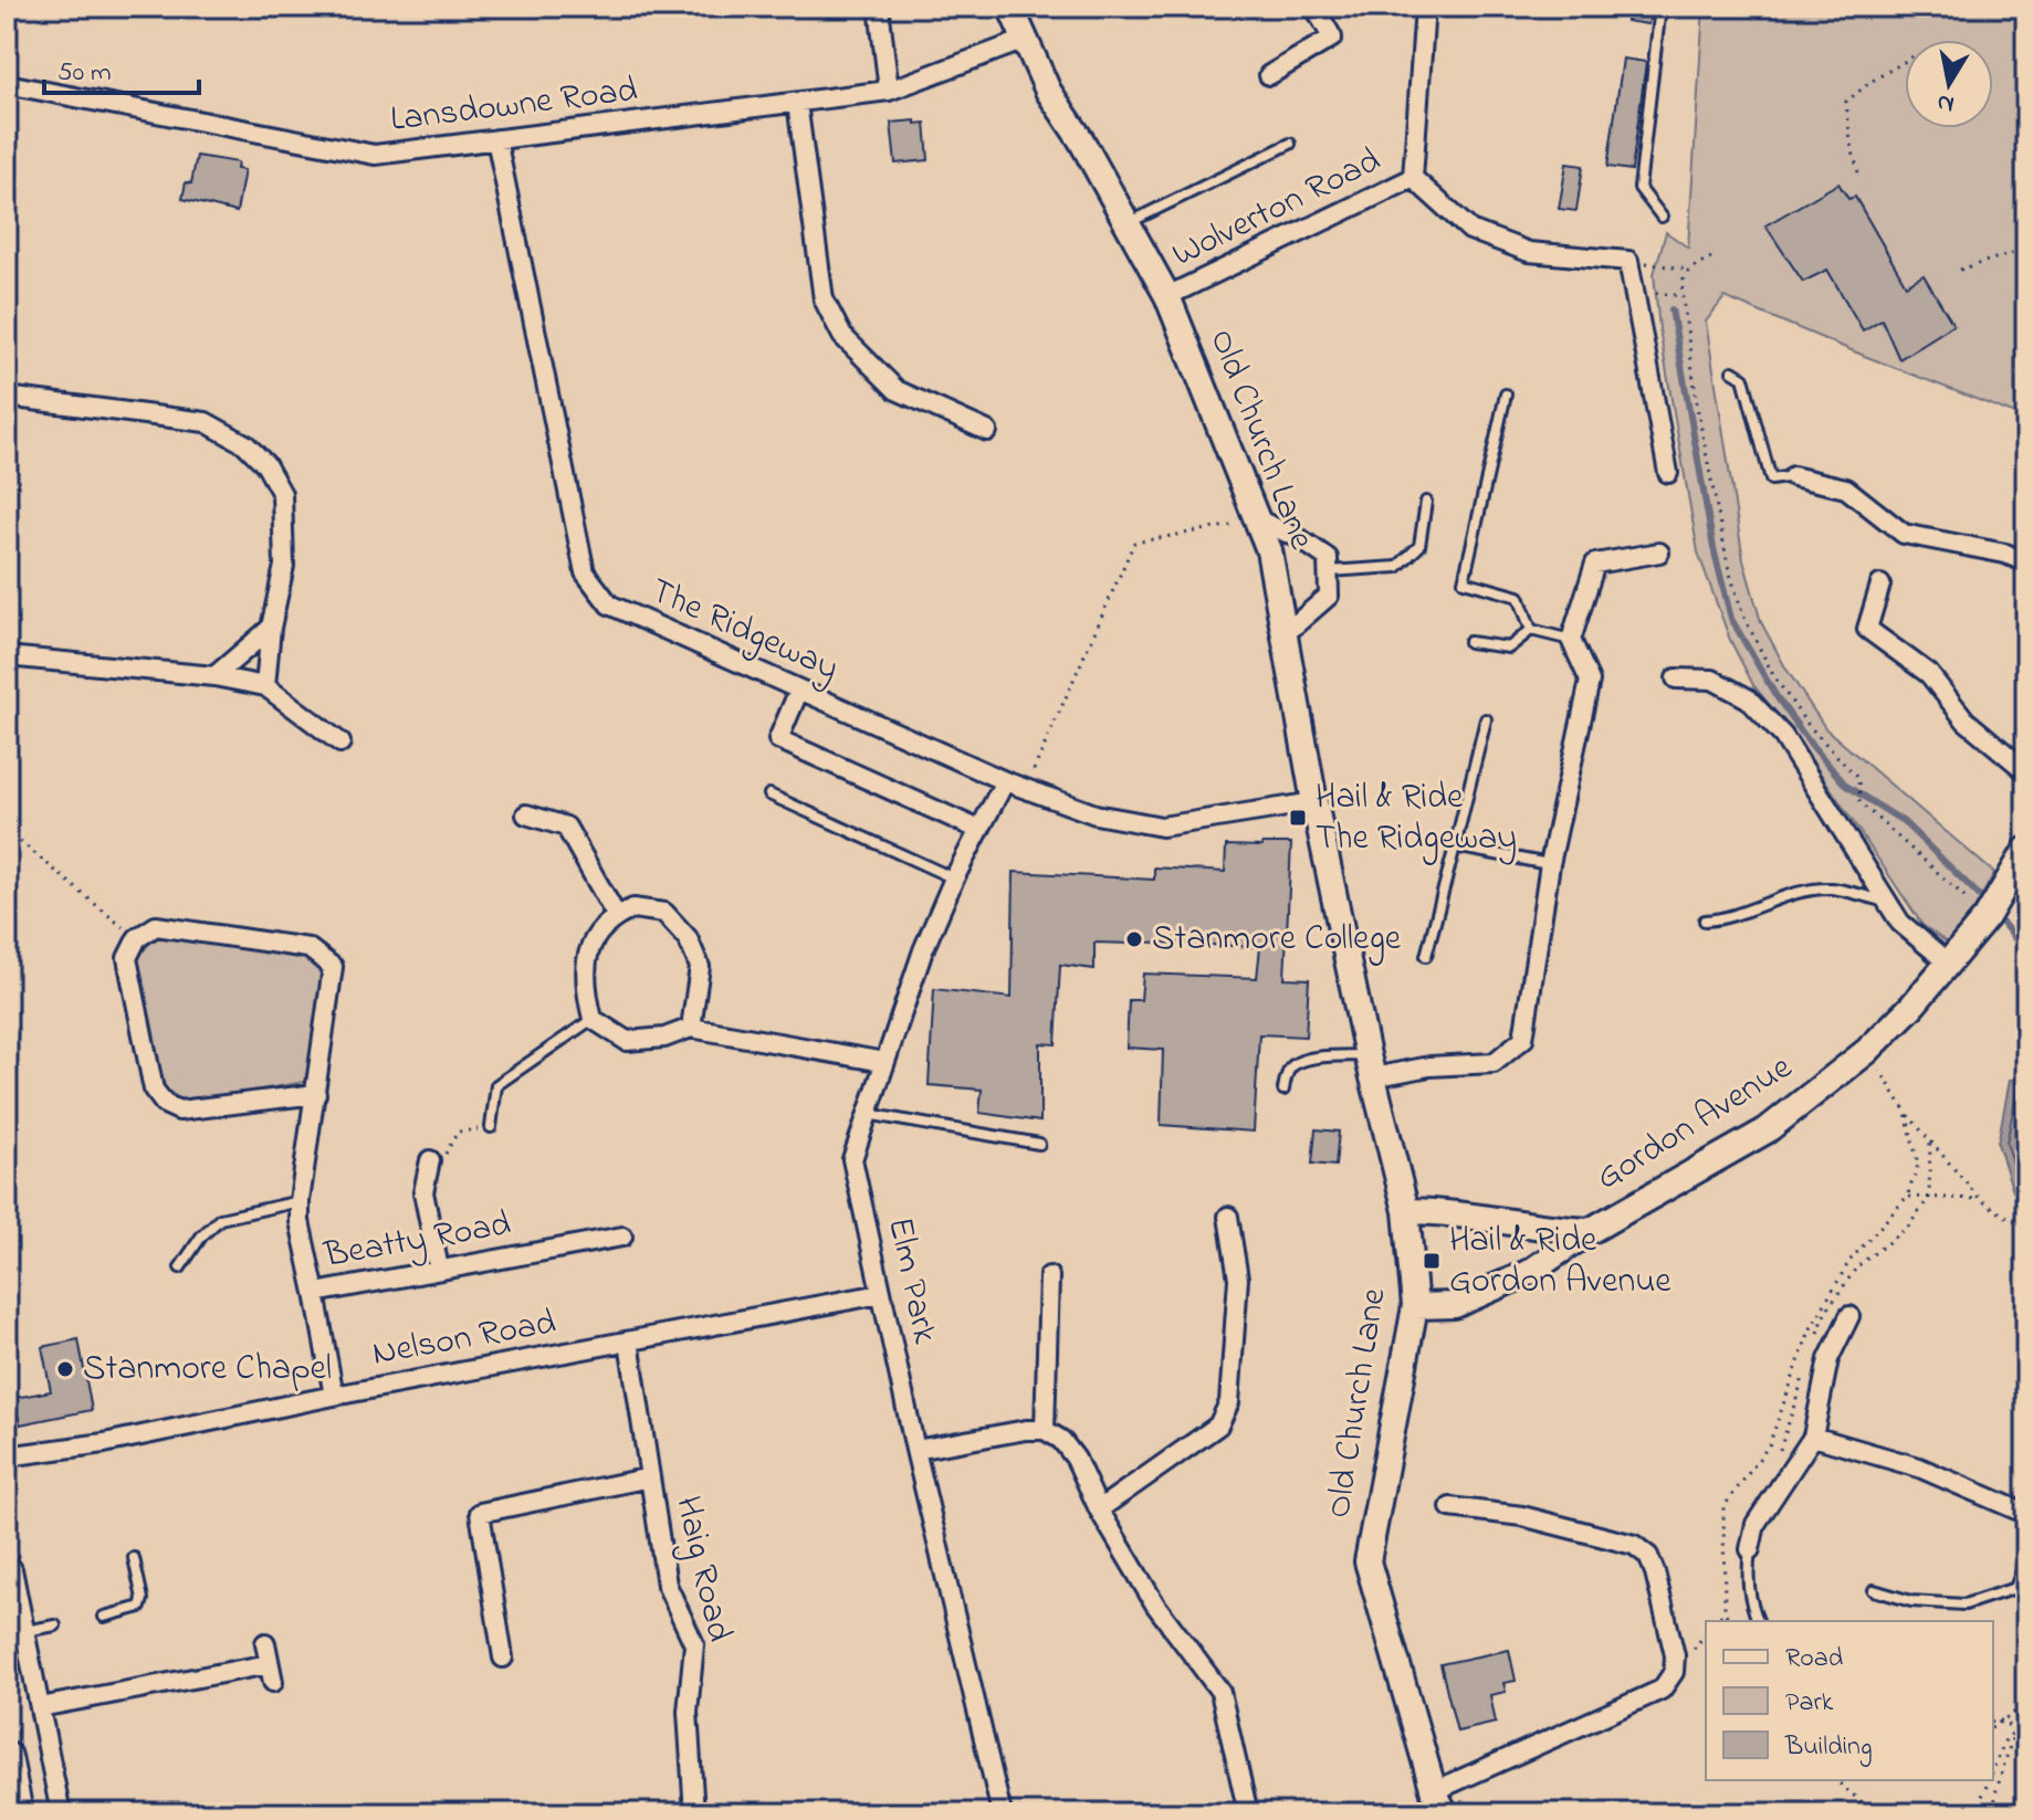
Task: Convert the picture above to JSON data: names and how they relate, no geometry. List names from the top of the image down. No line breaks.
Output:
{"streets":{"street":["Lansdowne Road","Wolverton Road","Old Church Lane","The Ridgeway","Gordon Avenue","Beatty Road","Elm Park","Nelson Road","Haig Road"]},"crossings":[["Lansdowne Road","Old Church Lane"],["Lansdowne Road","The Ridgeway"],["Wolverton Road","Old Church Lane"],["Old Church Lane","The Ridgeway"],["Old Church Lane","Gordon Avenue"],["The Ridgeway","Elm Park"],["Elm Park","Nelson Road"],["Nelson Road","Haig Road"]],"places":{"transit":["Hail & Ride The Ridgeway","Hail & Ride Gordon Avenue"],"other":["Stanmore College","Stanmore Chapel"]},"legend":["Road","Park","Building"],"scale_bar":"50 m","north":"bottom"}
